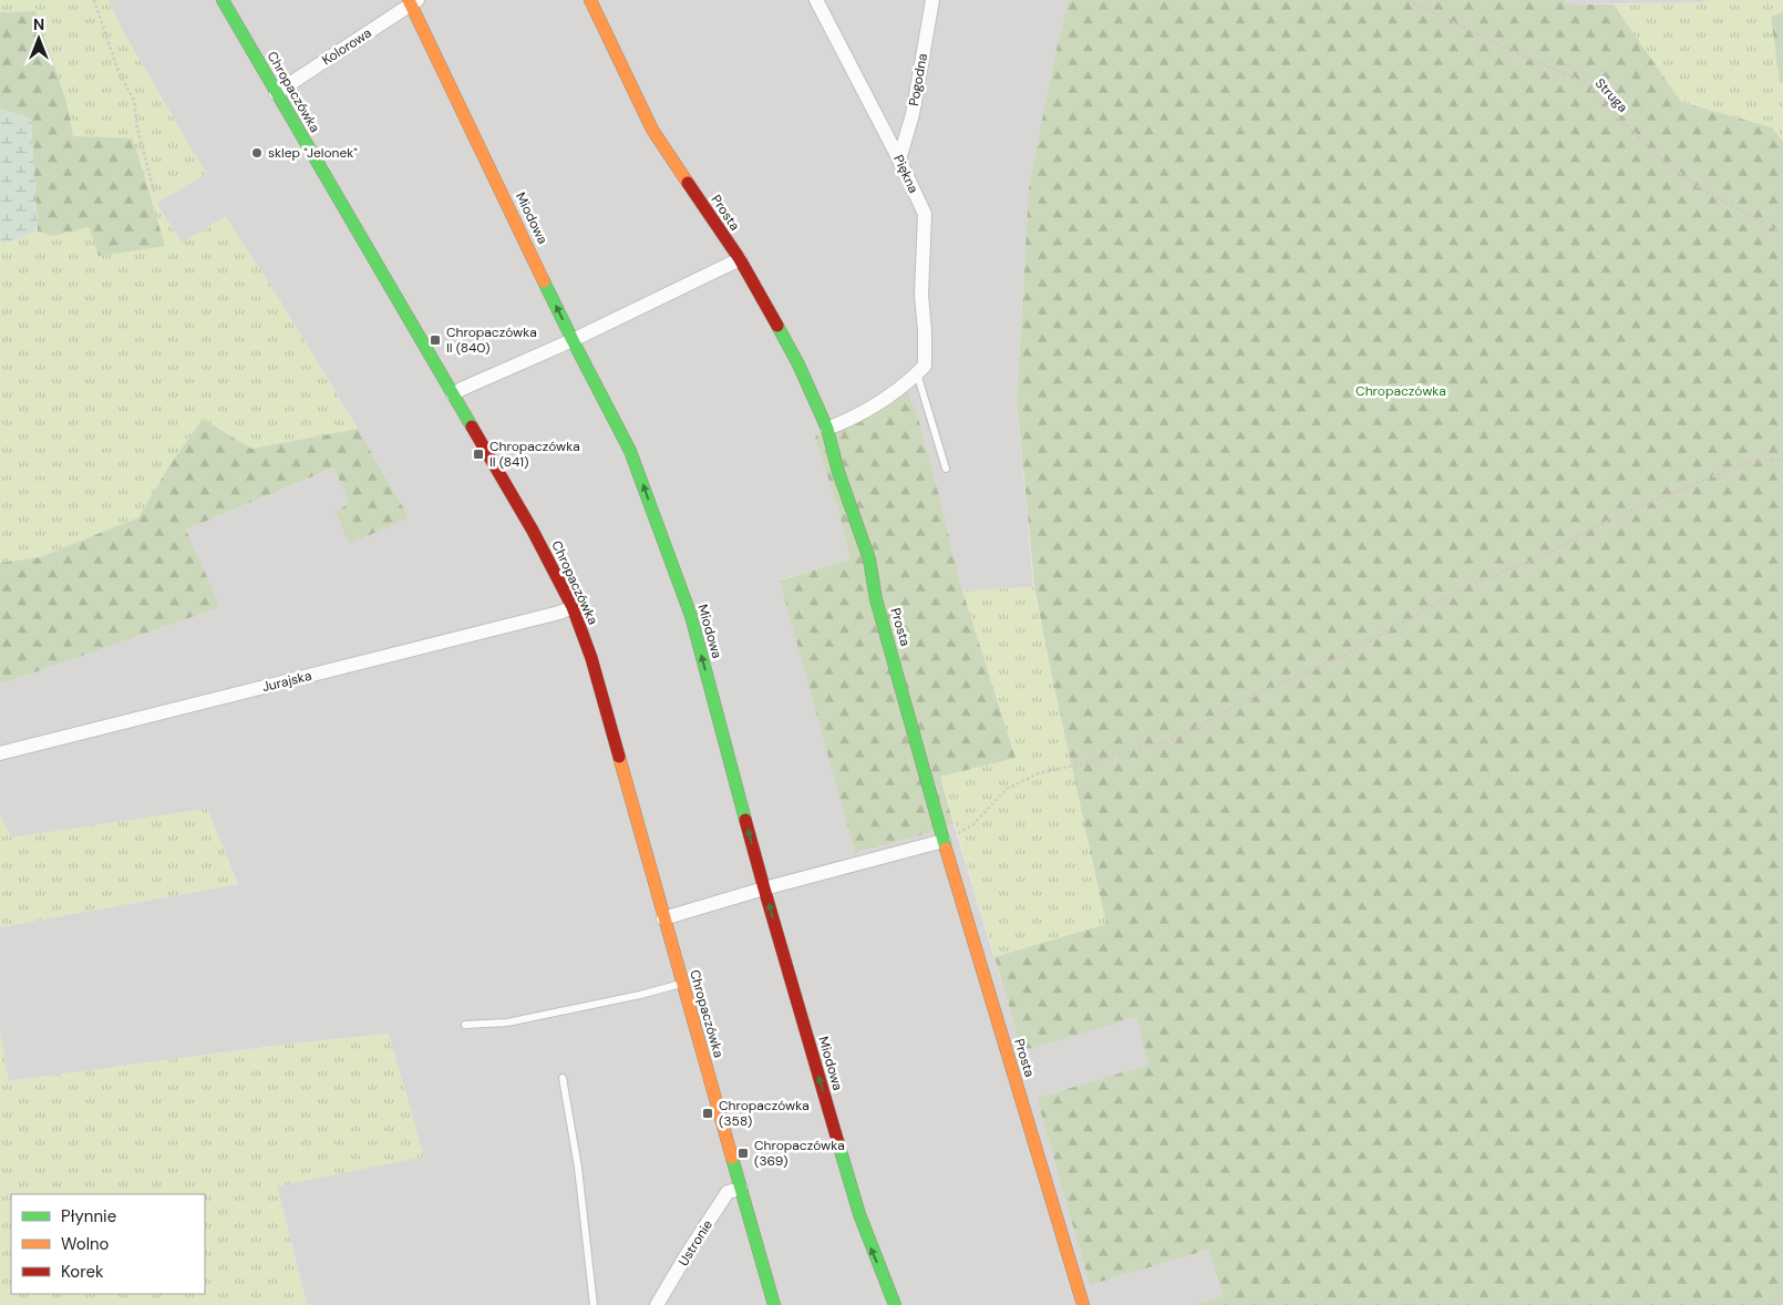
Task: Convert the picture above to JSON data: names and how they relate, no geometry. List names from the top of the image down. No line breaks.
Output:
{"streets":{"street":["Kolorowa","Pogodna","Chropaczówka","Piękna","Prosta","Miodowa","Jurajska","Ustronie"],"path":["Struga"]},"crossings":[["Kolorowa","Chropaczówka"],["Kolorowa","Miodowa"],["Pogodna","Piękna"],["Chropaczówka","Jurajska"],["Chropaczówka","Ustronie"]],"one_way":["Miodowa"],"parks":["Chropaczówka"],"places":{"other":["sklep \"Jelonek\""],"transit":["Chropaczówka II (840)","Chropaczówka II (841)","Chropaczówka (358)","Chropaczówka (369)"]},"legend":["Płynnie","Wolno","Korek"],"north":"top"}
